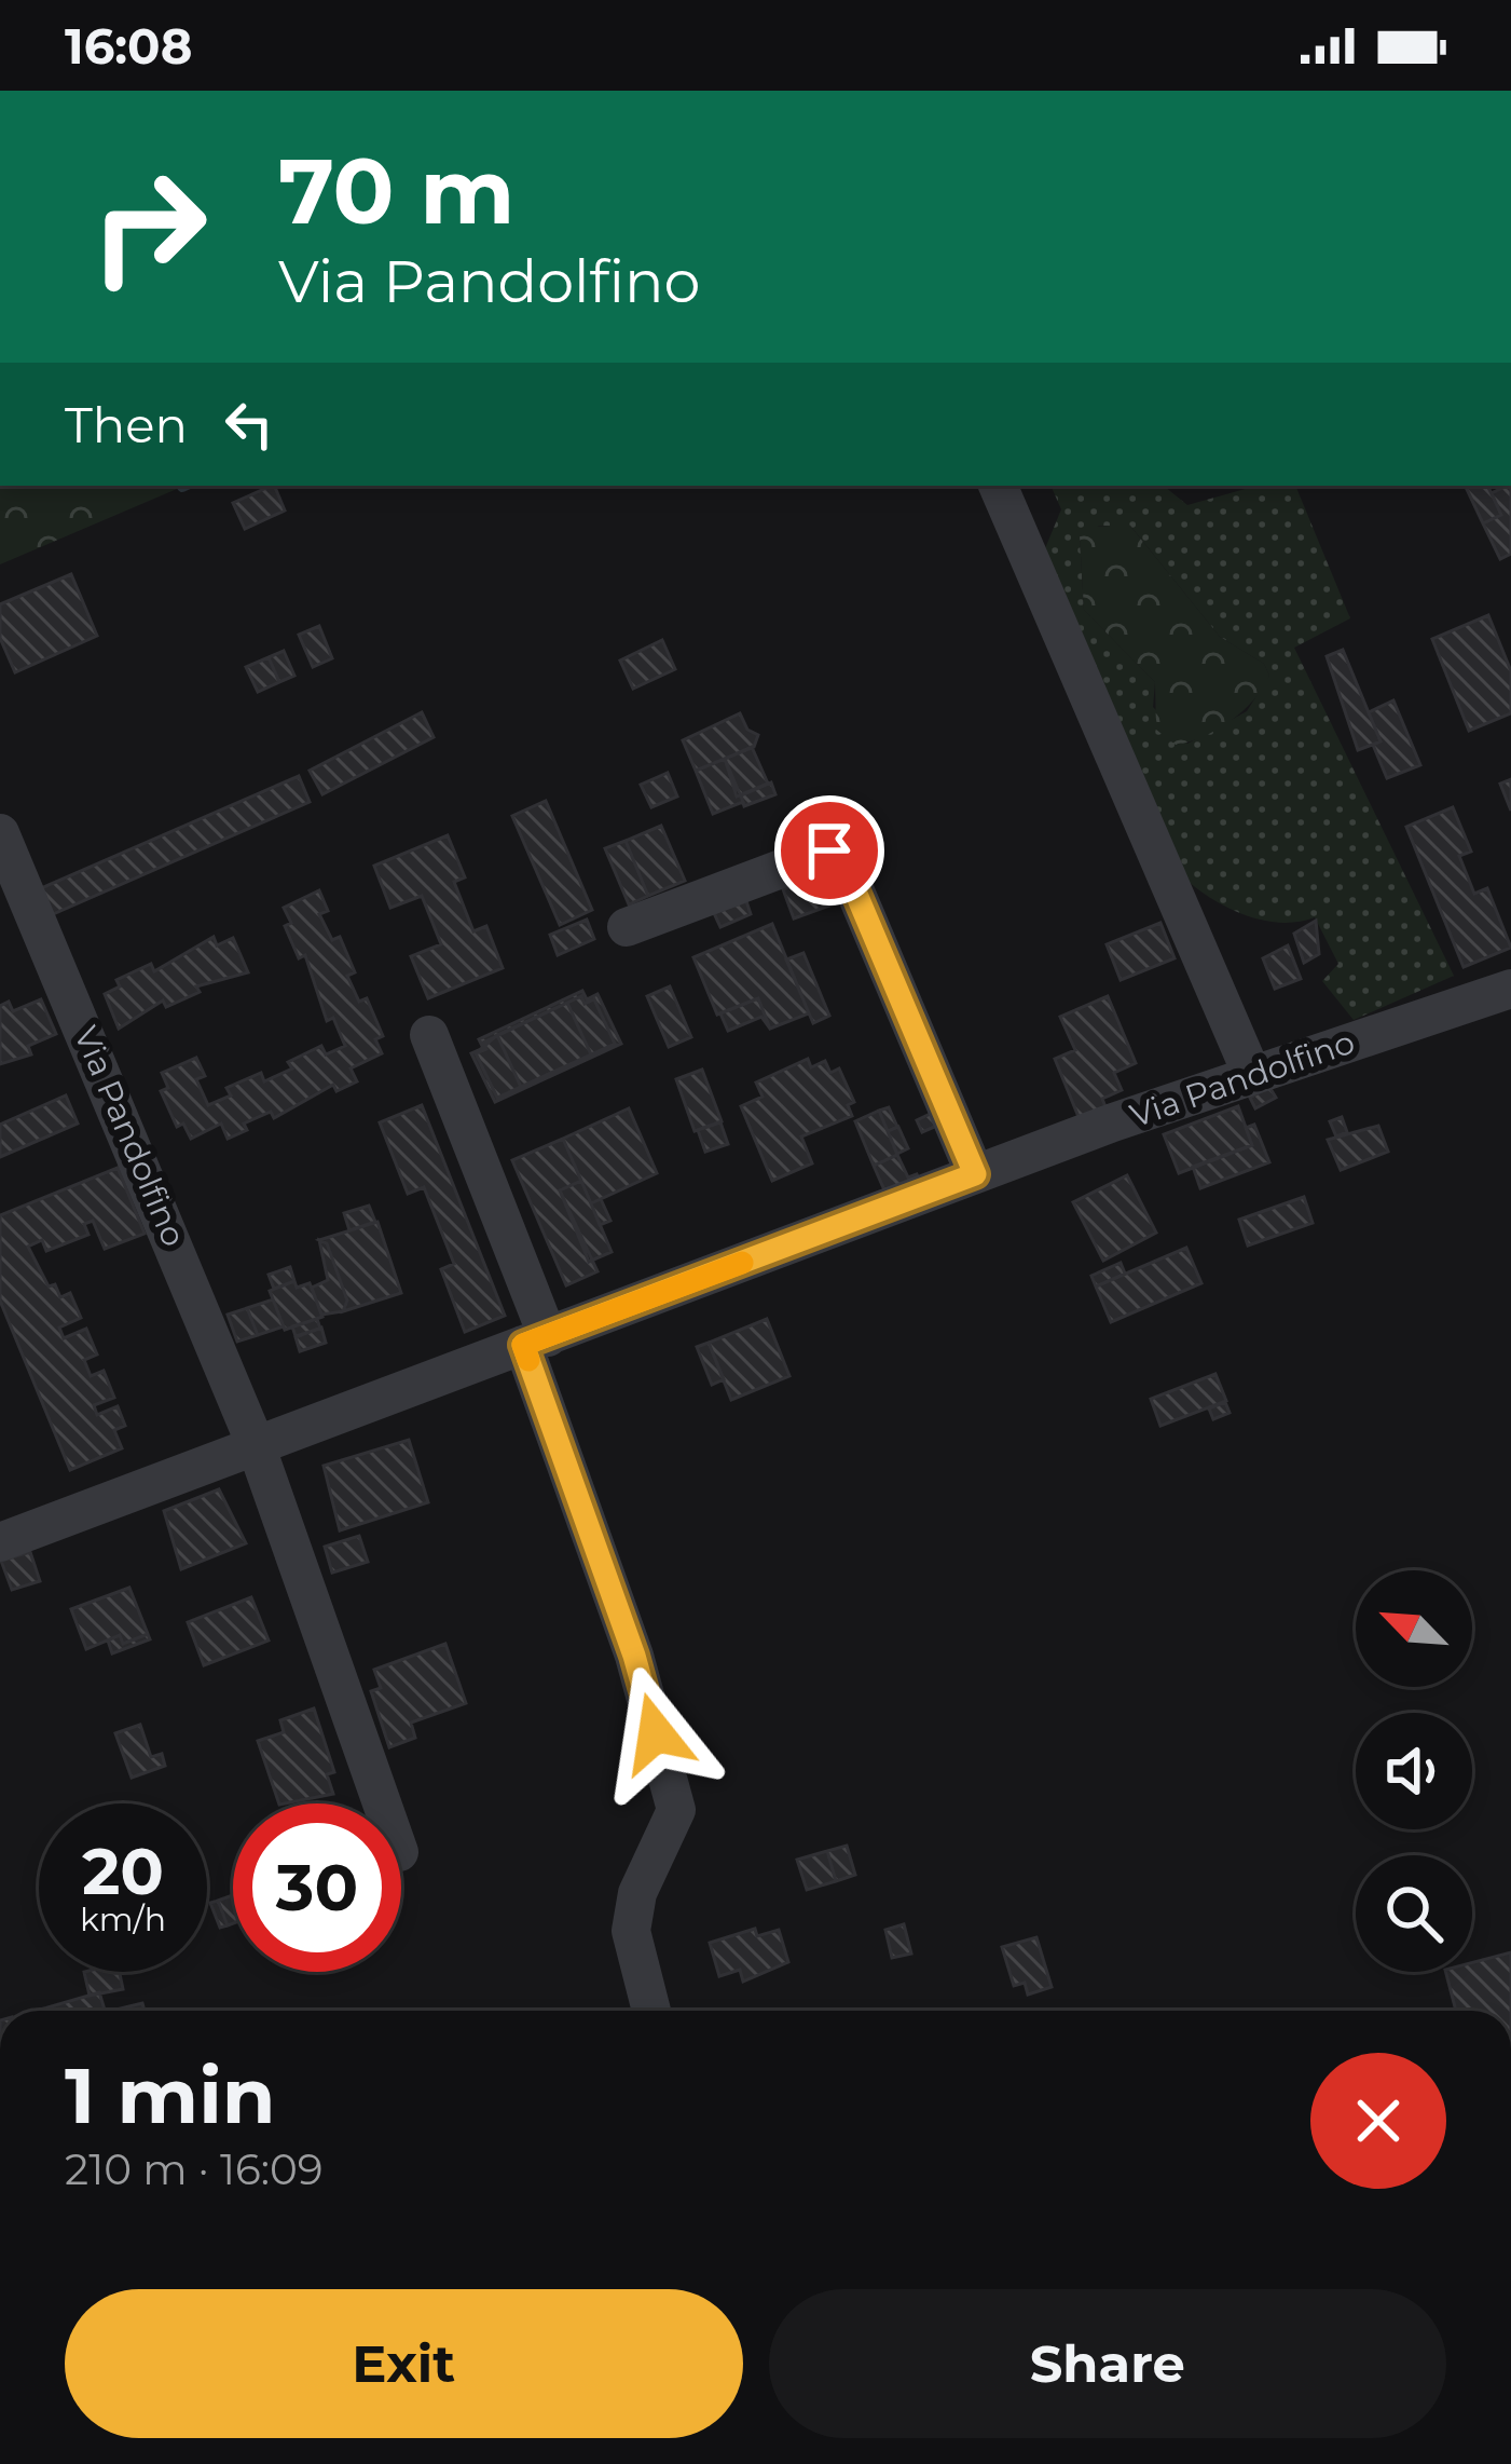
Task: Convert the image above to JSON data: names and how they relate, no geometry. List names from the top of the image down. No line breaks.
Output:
{"streets":{"street":["Via Pandolfino"]},"north":"top left","page":{"status":"16:08","turn":["70 m","Via Pandolfino"],"then":"Then","speed":"20 km/h","limit":"30","heading":["1 min","210 m · 16:09"],"buttons":["Exit","Share"]}}
